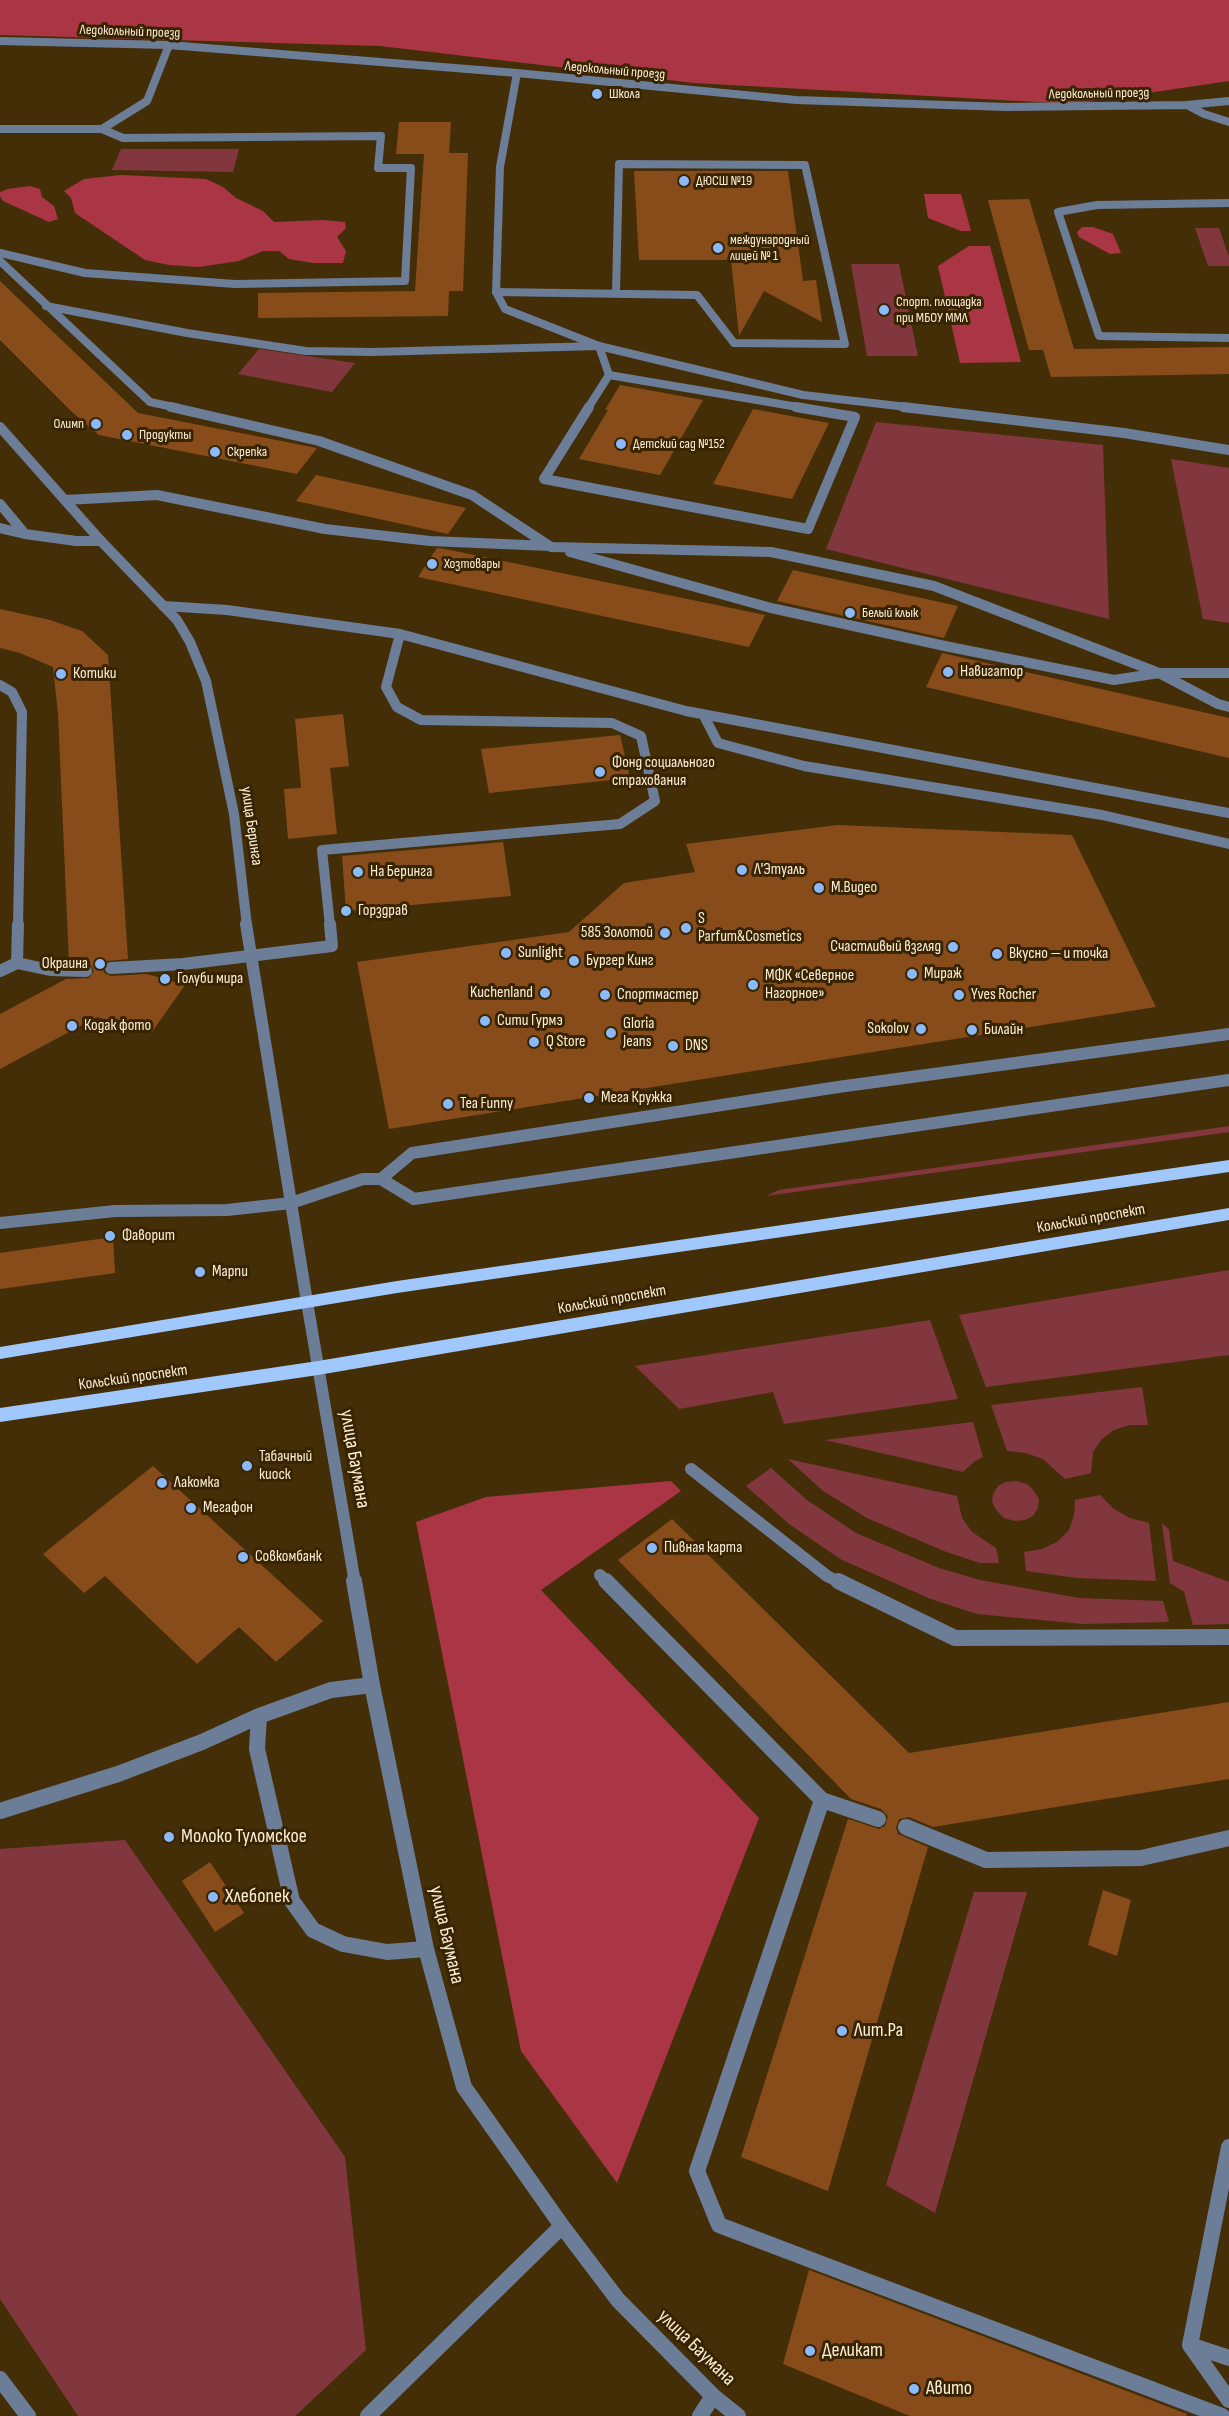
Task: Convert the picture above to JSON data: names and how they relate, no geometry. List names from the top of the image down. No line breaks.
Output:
{"streets":{"main road":["Кольский проспект"],"street":["Ледокольный проезд","улица Беринга","улица Баумана"]},"crossings":[["улица Беринга","Кольский проспект"],["улица Беринга","улица Баумана"],["Кольский проспект","улица Баумана"]],"places":["Школа","ДЮСШ №19","международный лицей № 1","Спорт. площадка при МБОУ ММЛ","Олимп","Продукты","Детский сад №152","Скрепка","Хозтовары","Белый клык","Навигатор","Котики","Фонд социального страхования","Л'Этуаль","На Беринга","М.Видео","Горздрав","S Parfum&Cosmetics","585 Золотой","Счастливый взгляд","Sunlight","Вкусно — и точка","Бургер Кинг","Окраина","Мираж","Голуби мира","МФК «Северное Нагорное»","Kuchenland","Спортмастер","Yves Rocher","Сити Гурмэ","Кодак фото","Sokolov","Билайн","Gloria Jeans","Q Store","DNS","Мега Кружка","Tea Funny","Фаворит","Марпи","Табачный киоск","Лакомка","Мегафон","Пивная карта","Совкомбанк","Молоко Туломское","Хлебопек","Лит.Ра","Деликат","Авито"]}
